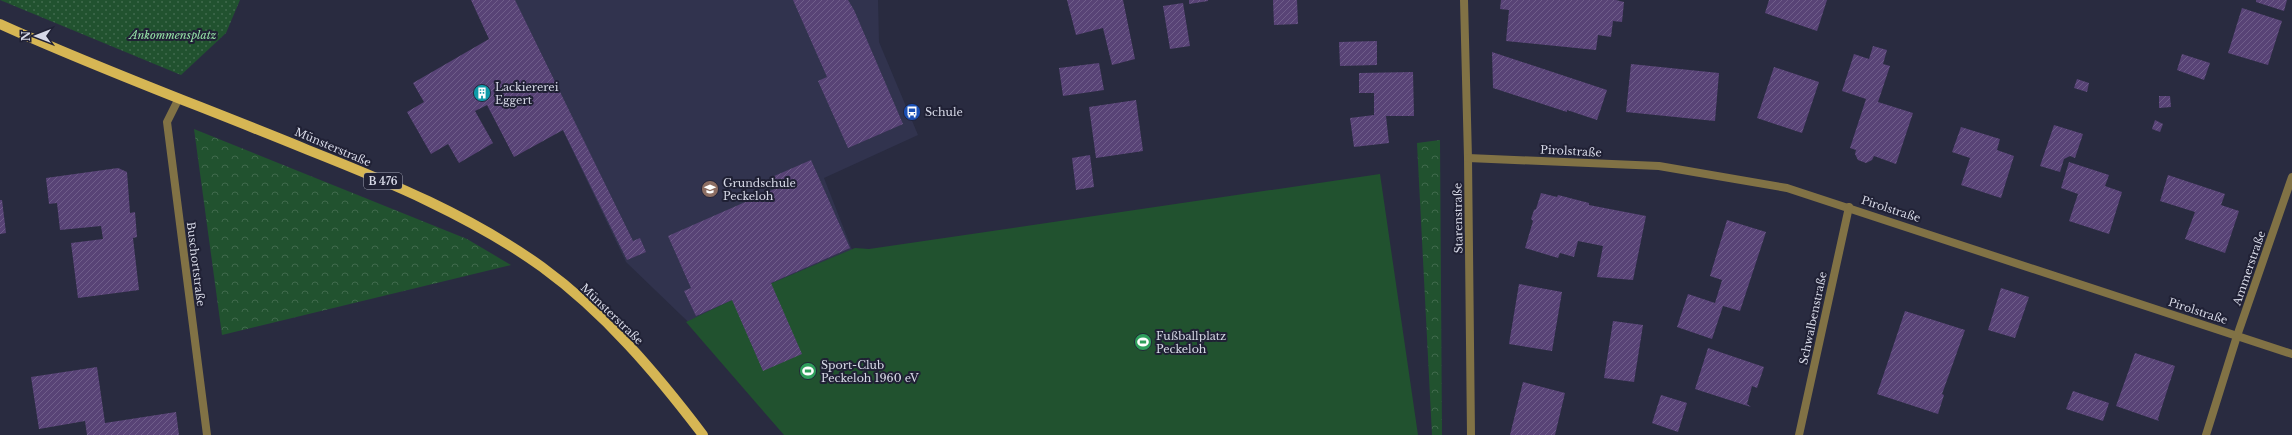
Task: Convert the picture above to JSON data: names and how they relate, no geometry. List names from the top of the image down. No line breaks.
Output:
{"streets":{"main road":["Münsterstraße","B 476"],"street":["Pirolstraße","Starenstraße","Buschortstraße","Ammerstraße","Schwalbenstraße"]},"crossings":[["Münsterstraße","Buschortstraße"],["Pirolstraße","Starenstraße"],["Pirolstraße","Ammerstraße"],["Pirolstraße","Schwalbenstraße"]],"parks":["Ankommensplatz"],"places":{"building":["Lackiererei Eggert"],"bus stop":["Schule"],"school or university":["Grundschule Peckeloh"],"sports":["Fußballplatz Peckeloh","Sport-Club Peckeloh 1960 eV"]},"north":"left"}
